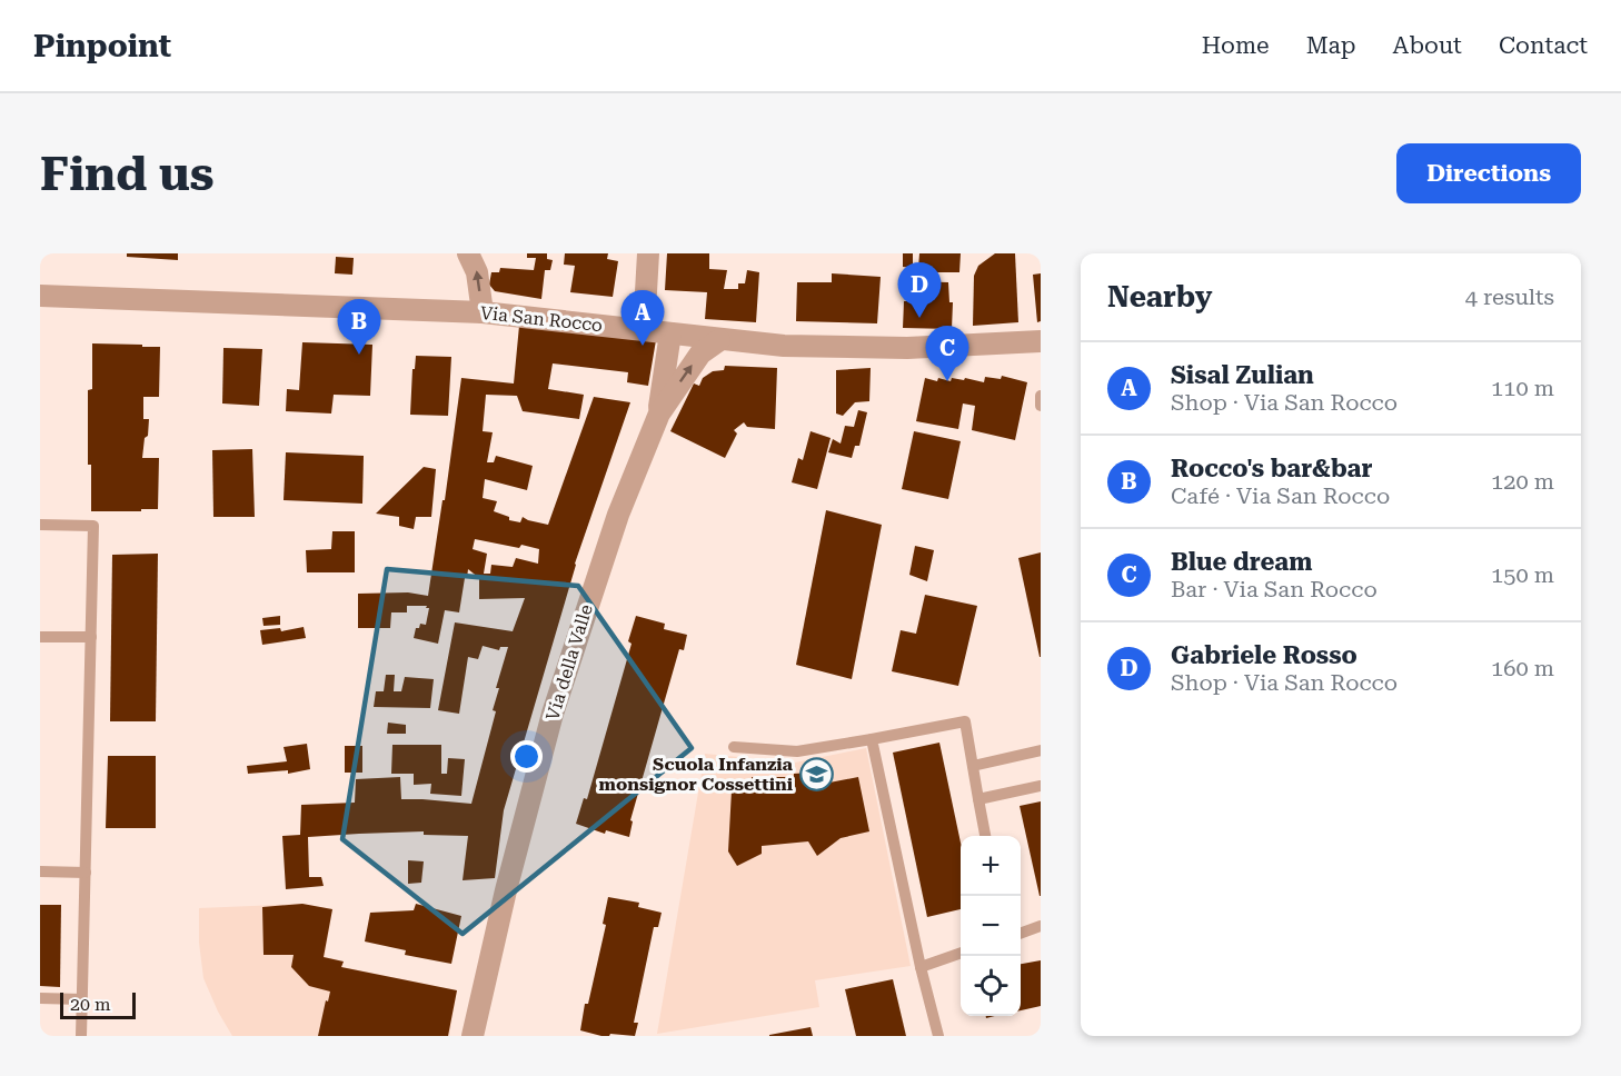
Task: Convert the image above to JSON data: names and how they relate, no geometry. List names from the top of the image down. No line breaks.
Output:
{"streets":{"street":["Via San Rocco","Via della Valle"]},"crossings":[["Via San Rocco","Via della Valle"]],"places":{"school or university":["Scuola Infanzia monsignor Cossettini"]},"scale_bar":"20 m","page":{"header":"Pinpoint","nav":["Home","Map","About","Contact"],"buttons":"Directions","title":"Find us","heading":["Nearby","4 results"],"pins":["D","A","B","C"],"list":[{"mark":"A","name":"Sisal Zulian","note":"Shop · Via San Rocco","value":"110 m"},{"mark":"B","name":"Rocco's bar&bar","note":"Café · Via San Rocco","value":"120 m"},{"mark":"C","name":"Blue dream","note":"Bar · Via San Rocco","value":"150 m"},{"mark":"D","name":"Gabriele Rosso","note":"Shop · Via San Rocco","value":"160 m"}],"map_buttons":["+","−"],"scale":"20 m"}}
